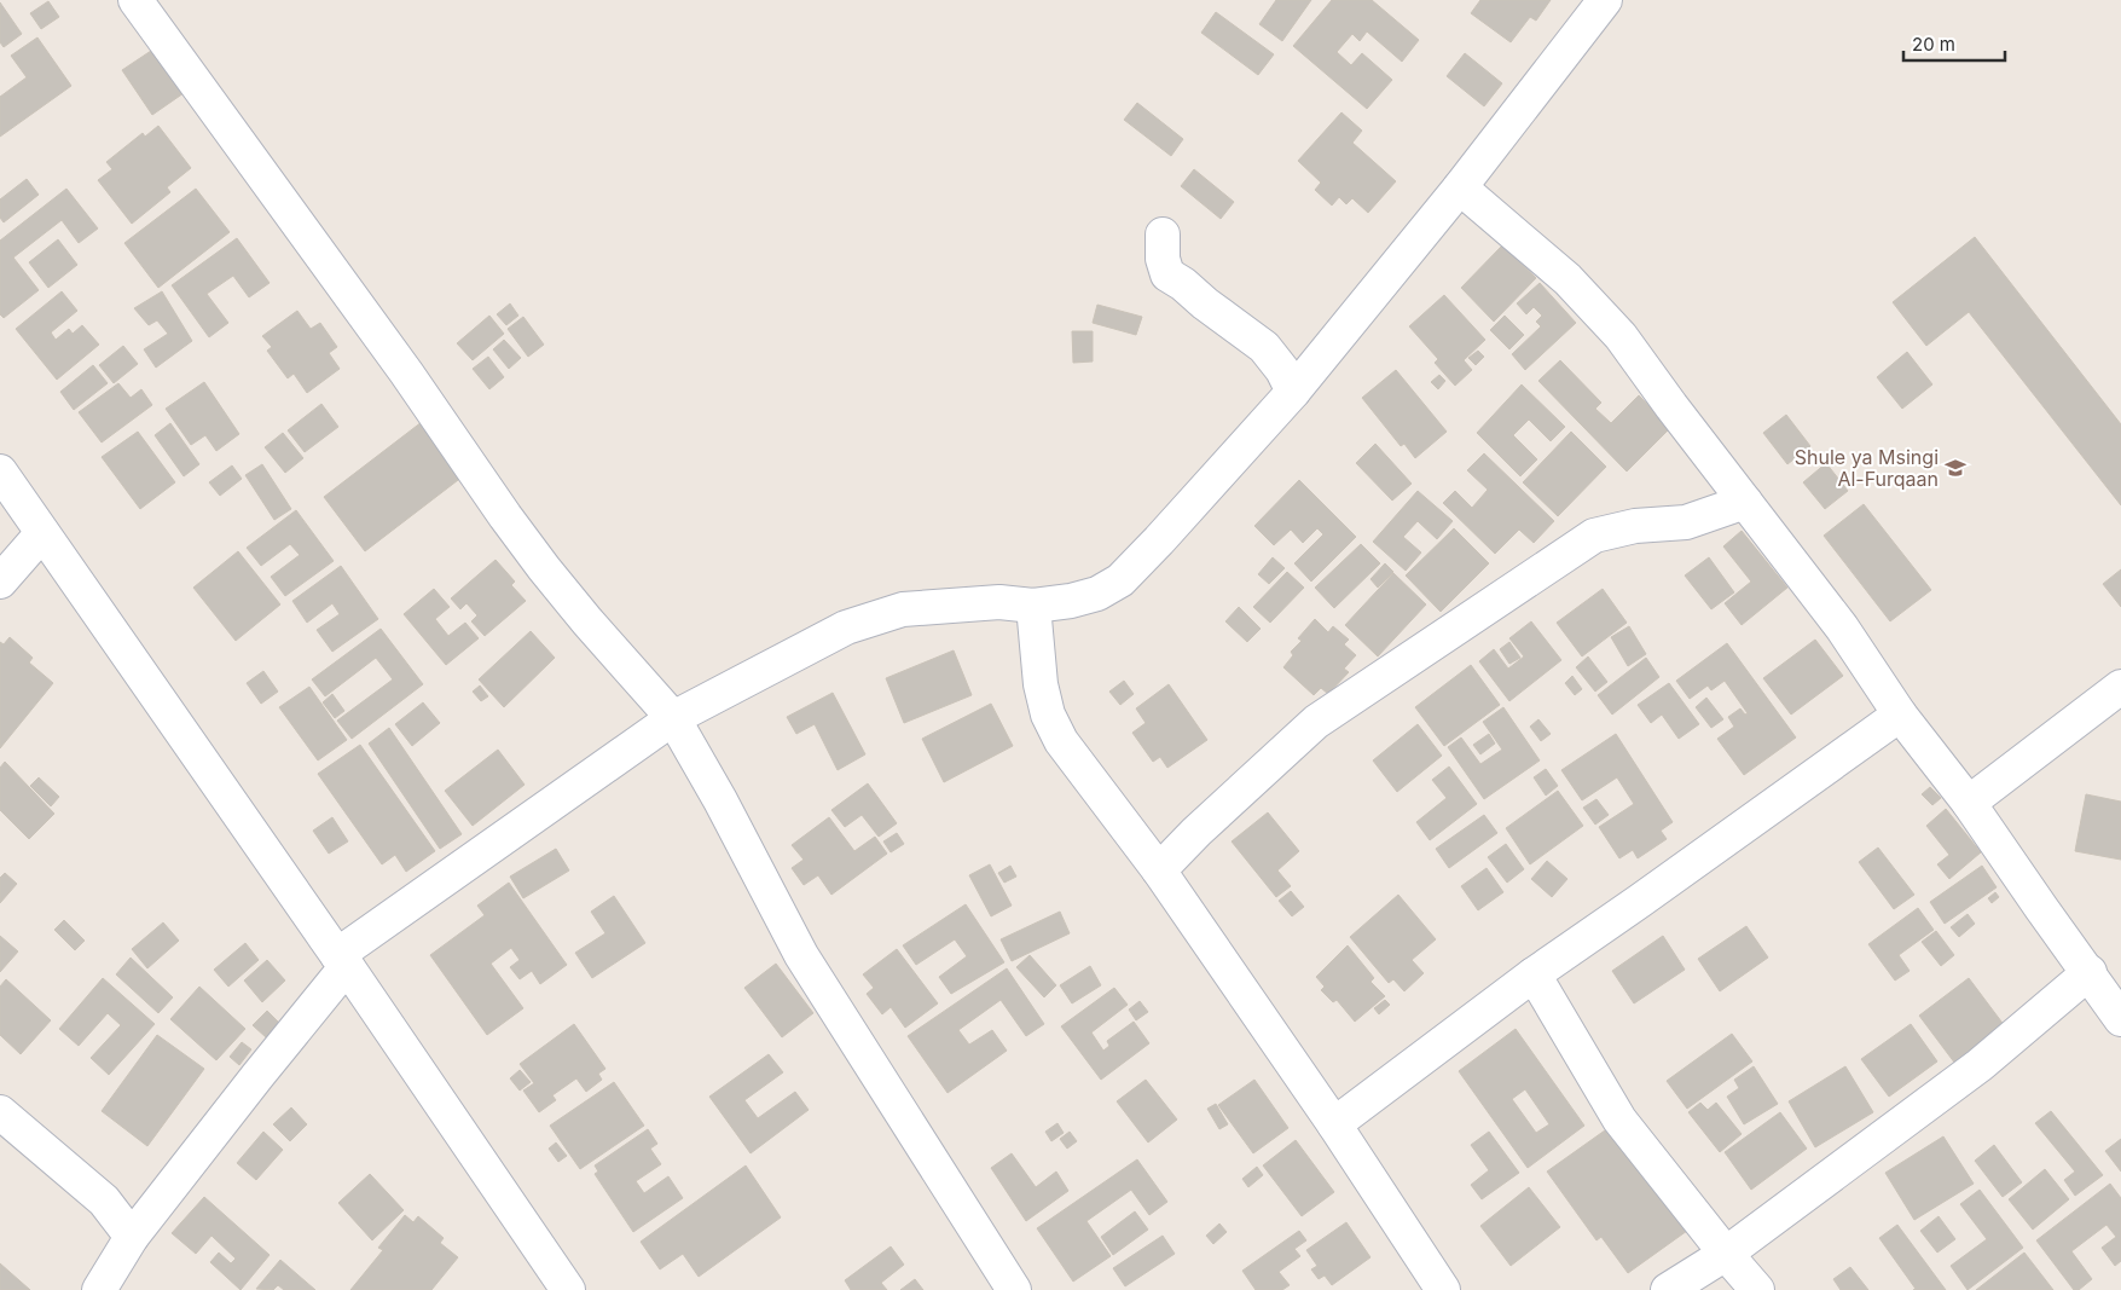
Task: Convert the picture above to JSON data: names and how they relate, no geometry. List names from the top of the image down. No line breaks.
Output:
{"places":{"school or university":["Shule ya Msingi Al-Furqaan"]},"scale_bar":"20 m"}
